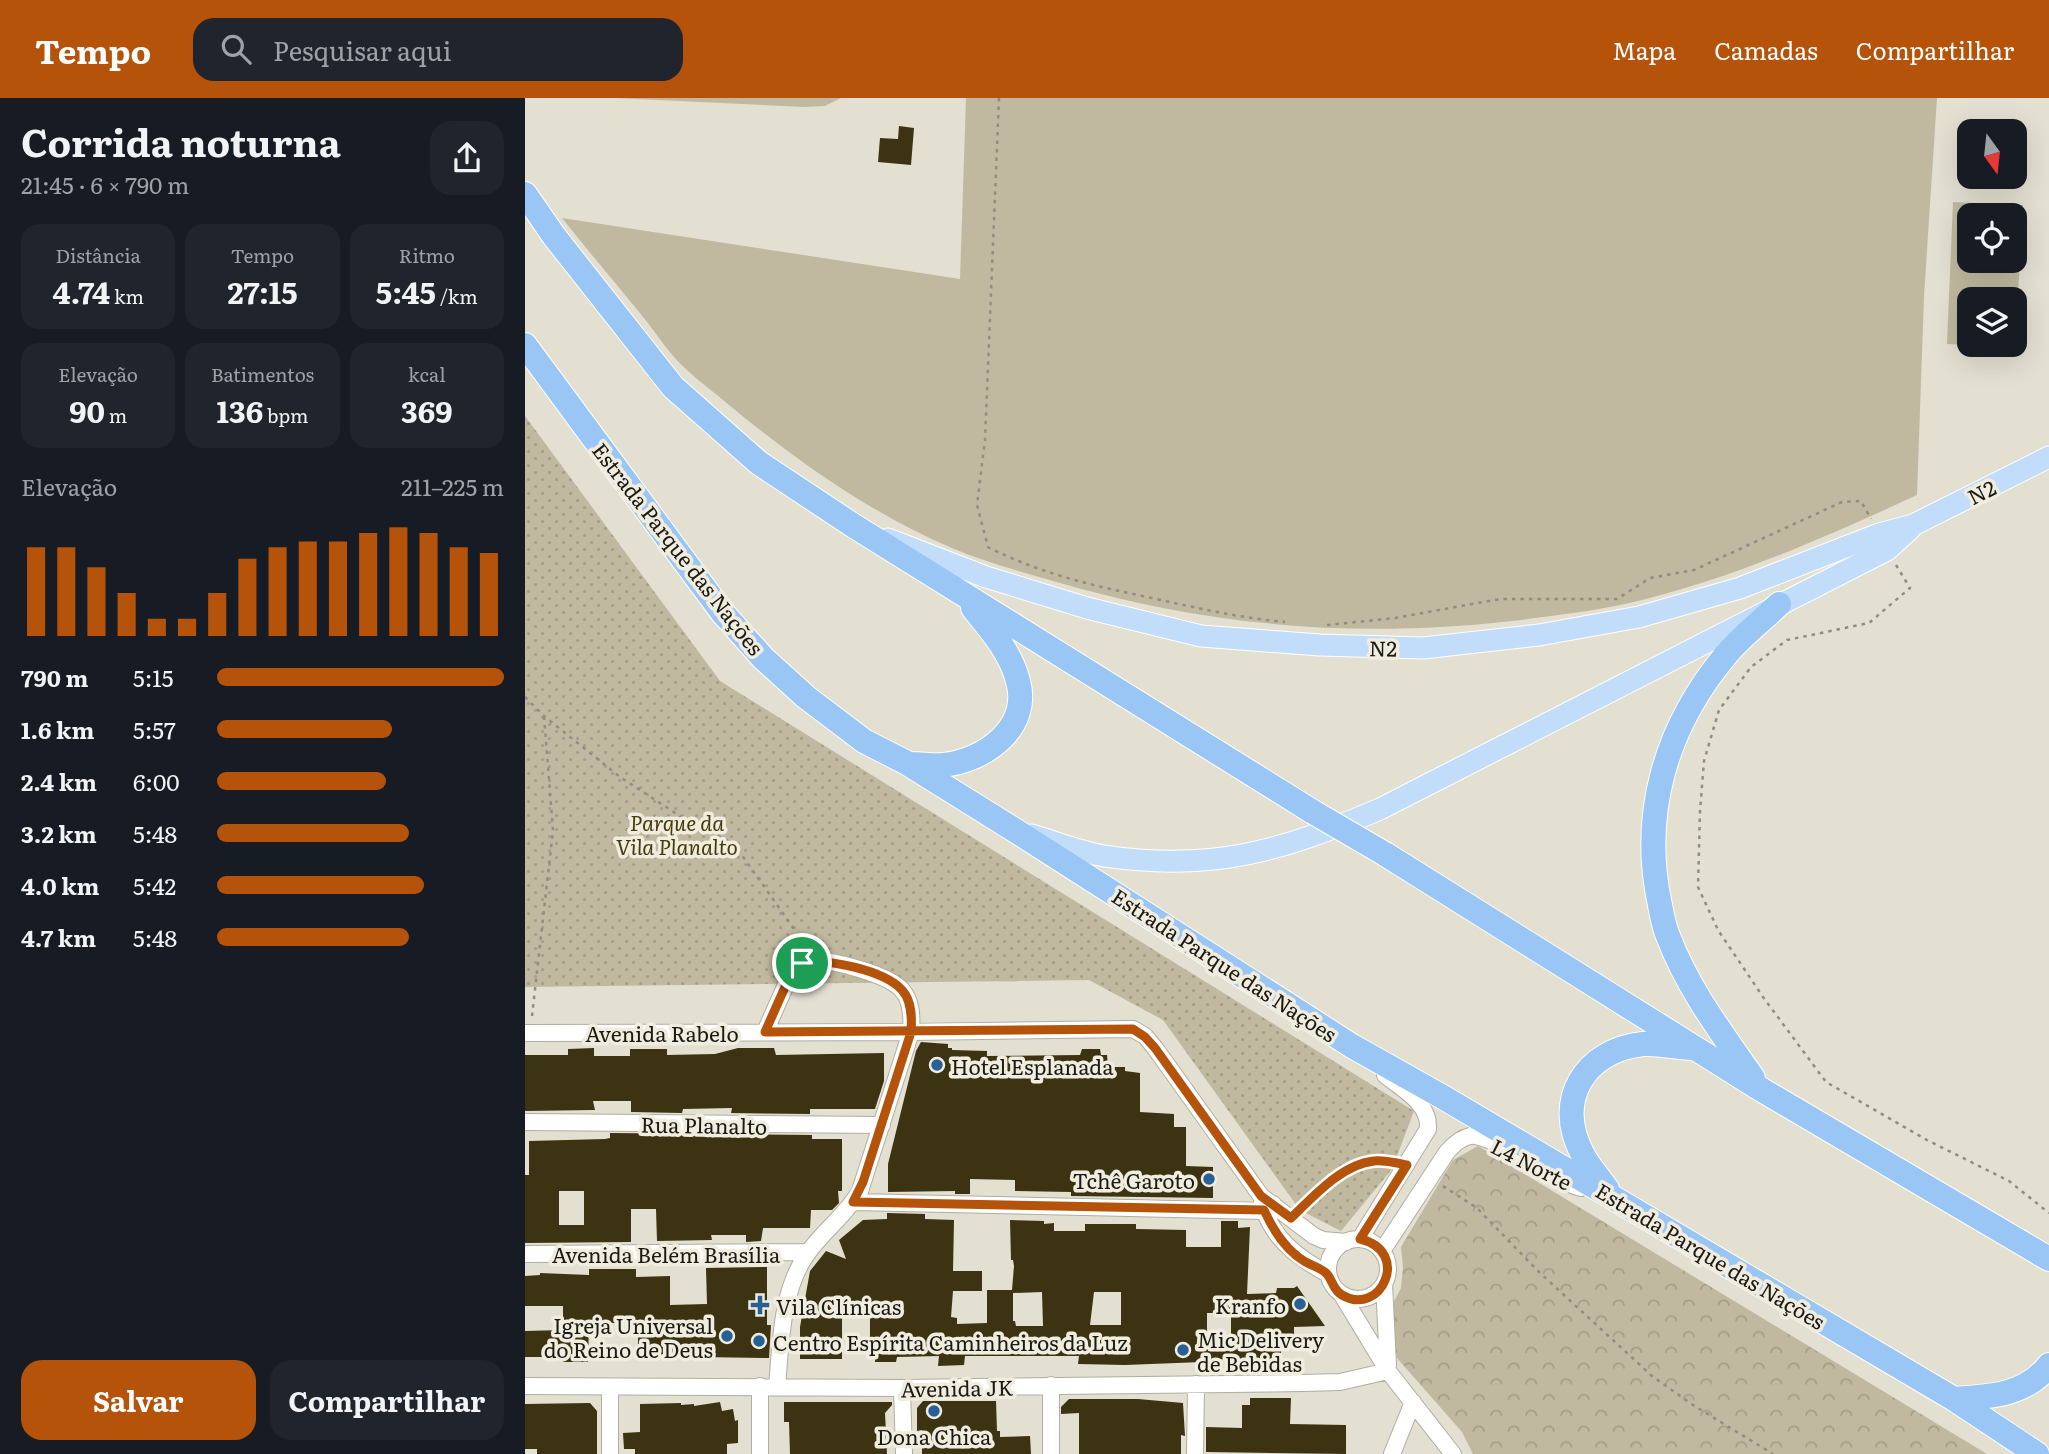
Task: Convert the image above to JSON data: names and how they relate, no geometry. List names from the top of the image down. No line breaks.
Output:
{"streets":{"highway":["Estrada Parque das Nações"],"main road":["N2"],"street":["Avenida Rabelo","Rua Planalto","L4 Norte","Avenida Belém Brasília","Avenida JK"]},"crossings":[["N2","Estrada Parque das Nações"],["Estrada Parque das Nações","L4 Norte"]],"parks":["Parque da Vila Planalto"],"places":{"other":["Hotel Esplanada","Tchê Garoto","Kranfo","Igreja Universal do Reino de Deus","Centro Espírita Caminheiros da Luz","Mic Delivery de Bebidas","Dona Chica"],"health":["Vila Clínicas"]},"north":"bottom","page":{"header":"Tempo","search":"Pesquisar aqui","nav":["Mapa","Camadas","Compartilhar"],"heading":["Corrida noturna","21:45 · 6 × 790 m"],"stats":[["Distância","4.74 km"],["Tempo","27:15"],["Ritmo","5:45 /km"],["Elevação","90 m"],["Batimentos","136 bpm"],["kcal","369"]],"chart":["Elevação","211–225 m"],"list":[{"name":"790 m","note":"5:15"},{"name":"1.6 km","note":"5:57"},{"name":"2.4 km","note":"6:00"},{"name":"3.2 km","note":"5:48"},{"name":"4.0 km","note":"5:42"},{"name":"4.7 km","note":"5:48"}],"buttons":["Salvar","Compartilhar"]}}
